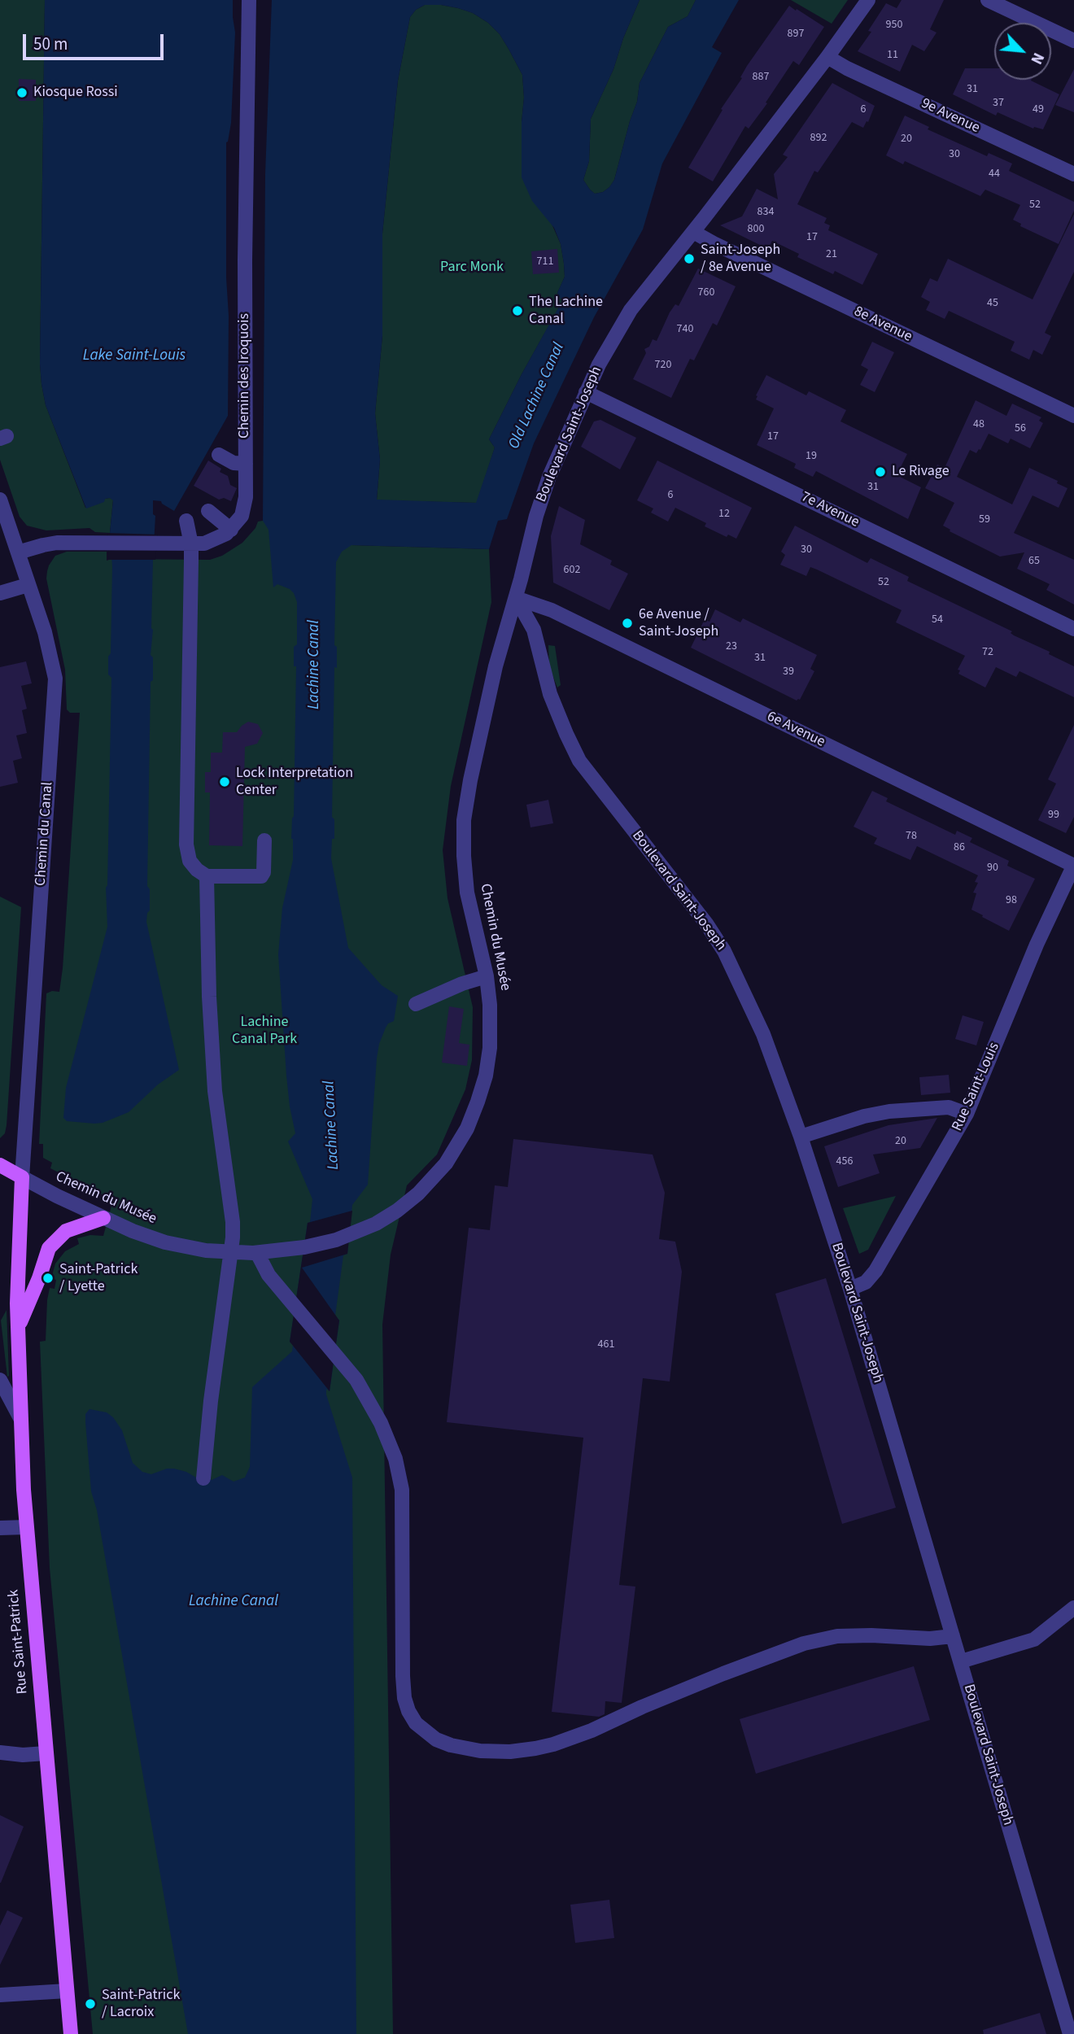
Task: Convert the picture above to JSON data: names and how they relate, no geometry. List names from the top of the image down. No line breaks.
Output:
{"streets":{"main road":["Chemin du Musée","Rue Saint-Patrick"],"street":["9e Avenue","8e Avenue","Chemin des Iroquois","Boulevard Saint-Joseph","7e Avenue","6e Avenue","Chemin du Canal","Rue Saint-Louis"]},"crossings":[["9e Avenue","Boulevard Saint-Joseph"],["8e Avenue","Boulevard Saint-Joseph"],["Boulevard Saint-Joseph","7e Avenue"],["Boulevard Saint-Joseph","6e Avenue"],["Boulevard Saint-Joseph","Chemin du Musée"],["Boulevard Saint-Joseph","Rue Saint-Louis"],["6e Avenue","Chemin du Musée"],["6e Avenue","Rue Saint-Louis"],["Chemin du Canal","Chemin du Musée"],["Chemin du Canal","Rue Saint-Patrick"],["Chemin du Musée","Rue Saint-Patrick"]],"water":["Lake Saint-Louis","Old Lachine Canal","Lachine Canal"],"parks":["Parc Monk","Lachine Canal Park"],"places":["Kiosque Rossi","Saint-Joseph / 8e Avenue","The Lachine Canal","Le Rivage","6e Avenue / Saint-Joseph","Lock Interpretation Center","Saint-Patrick / Lyette","Saint-Patrick / Lacroix"],"house_numbers":["950","897","11","887","31","37","6","49","892","20","30","44","52","834","800","17","21","711","760","45","740","720","48","56","17","19","31","6","12","59","30","65","602","52","54","23","72","31","39","99","78","86","90","98","20","456","461"],"scale_bar":"50 m","north":"bottom right"}
